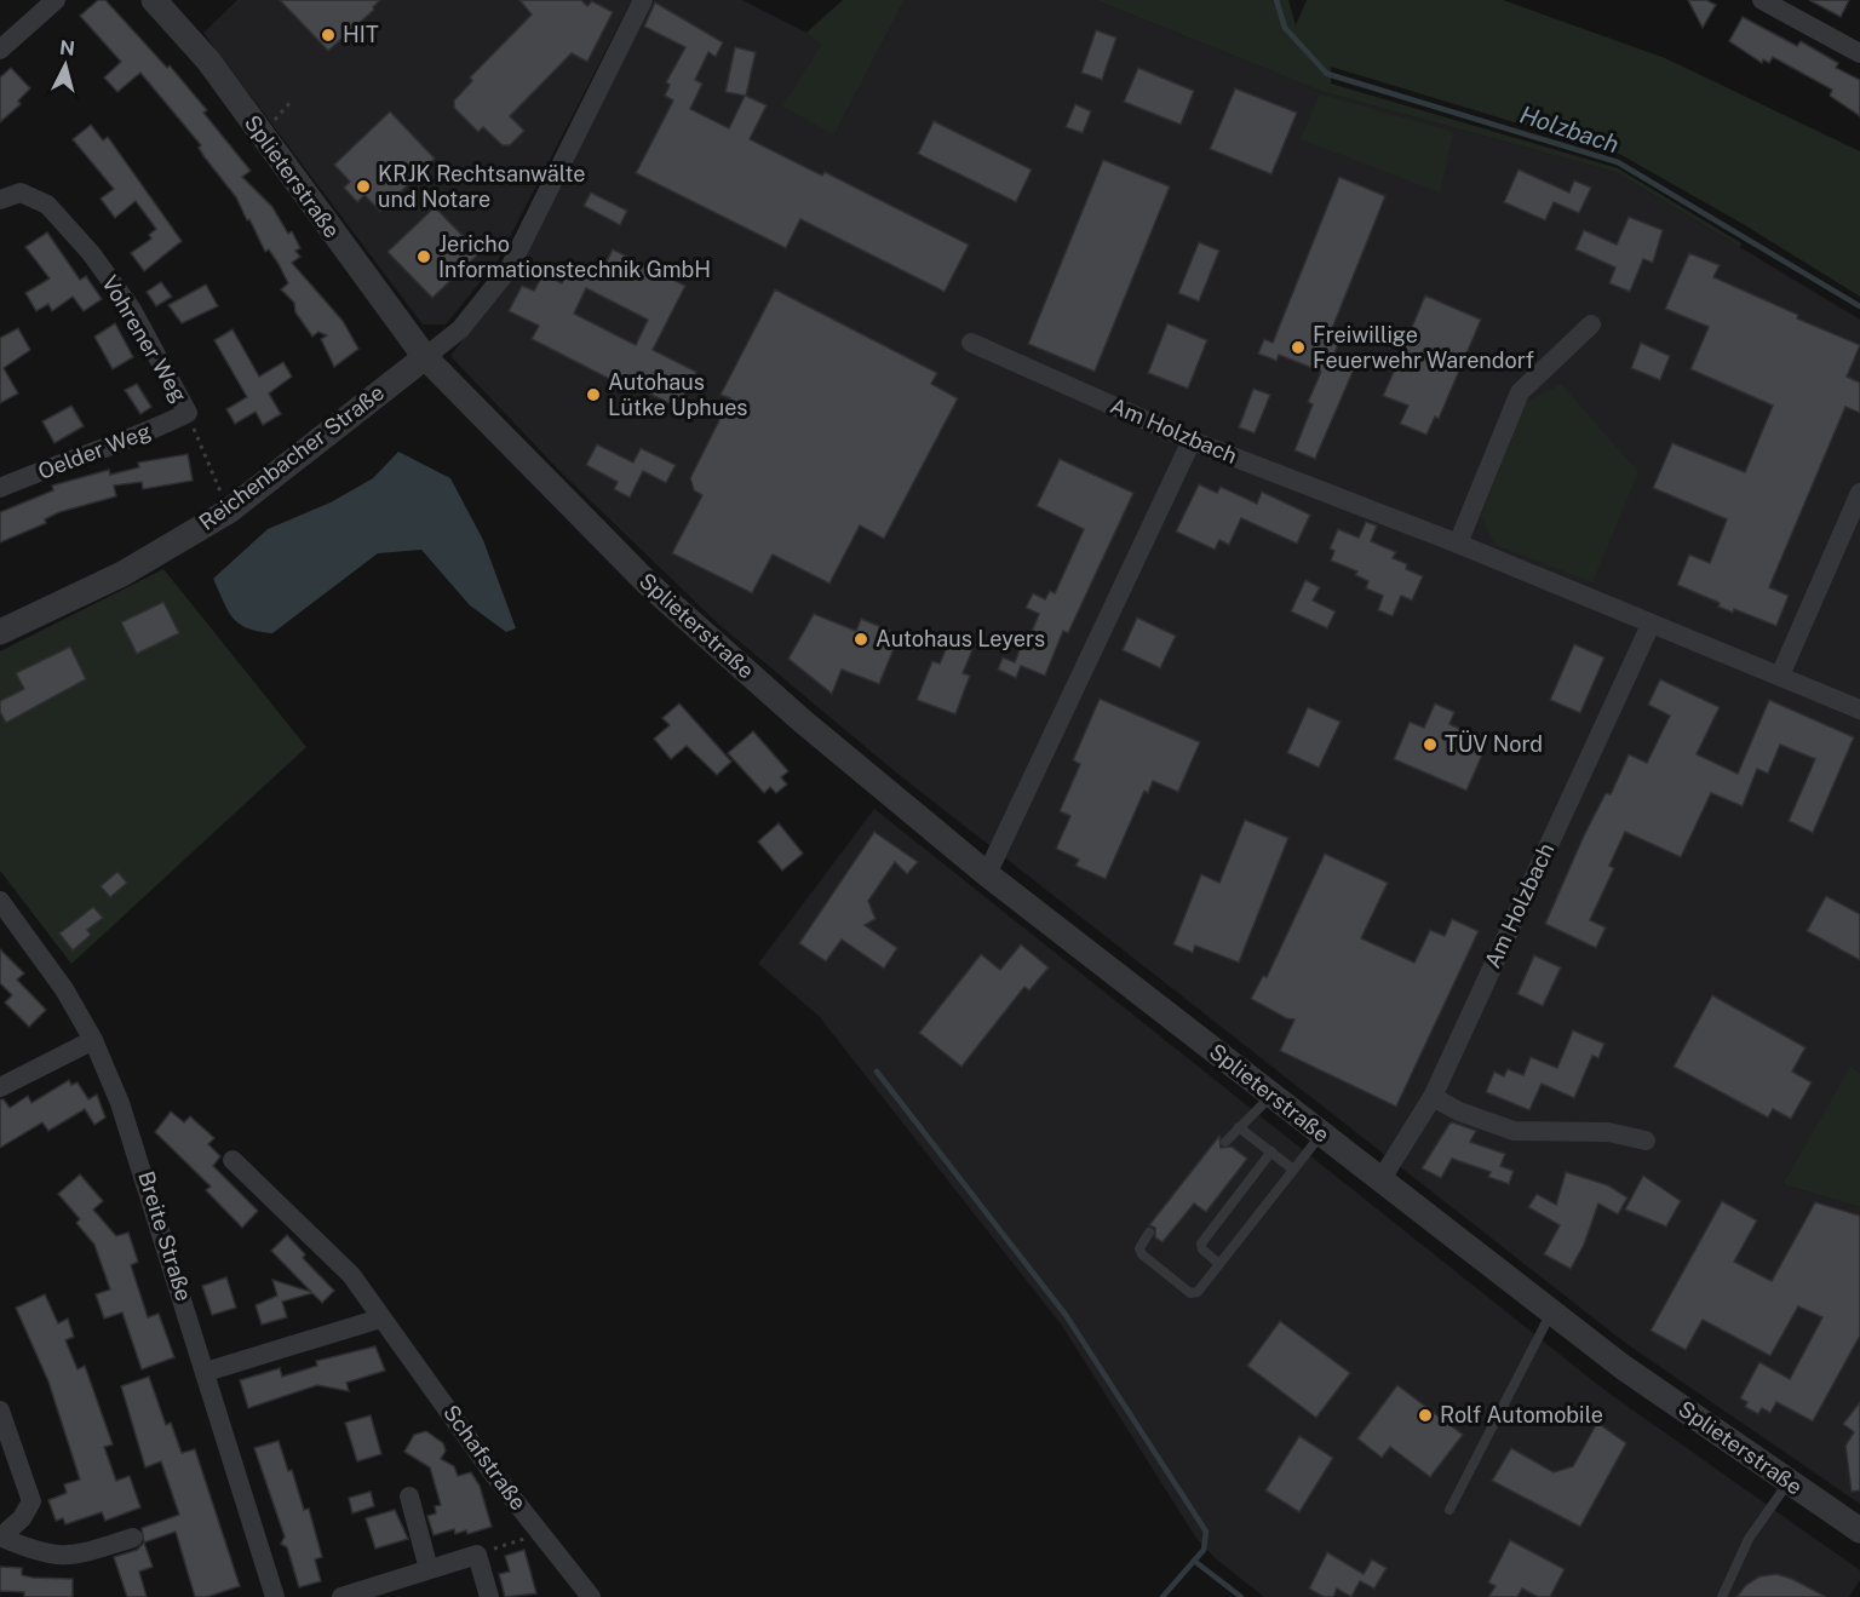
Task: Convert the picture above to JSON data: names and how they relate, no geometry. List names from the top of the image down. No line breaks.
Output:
{"streets":{"street":["Splieterstraße","Vohrener Weg","Am Holzbach","Oelder Weg","Reichenbacher Straße","Breite Straße","Schafstraße"]},"crossings":[["Splieterstraße","Am Holzbach"],["Splieterstraße","Reichenbacher Straße"],["Vohrener Weg","Oelder Weg"]],"water":["Holzbach"],"places":["HIT","KRJK Rechtsanwälte und Notare","Jericho Informationstechnik GmbH","Freiwillige Feuerwehr Warendorf","Autohaus Lütke Uphues","Autohaus Leyers","TÜV Nord","Rolf Automobile"],"north":"top"}
